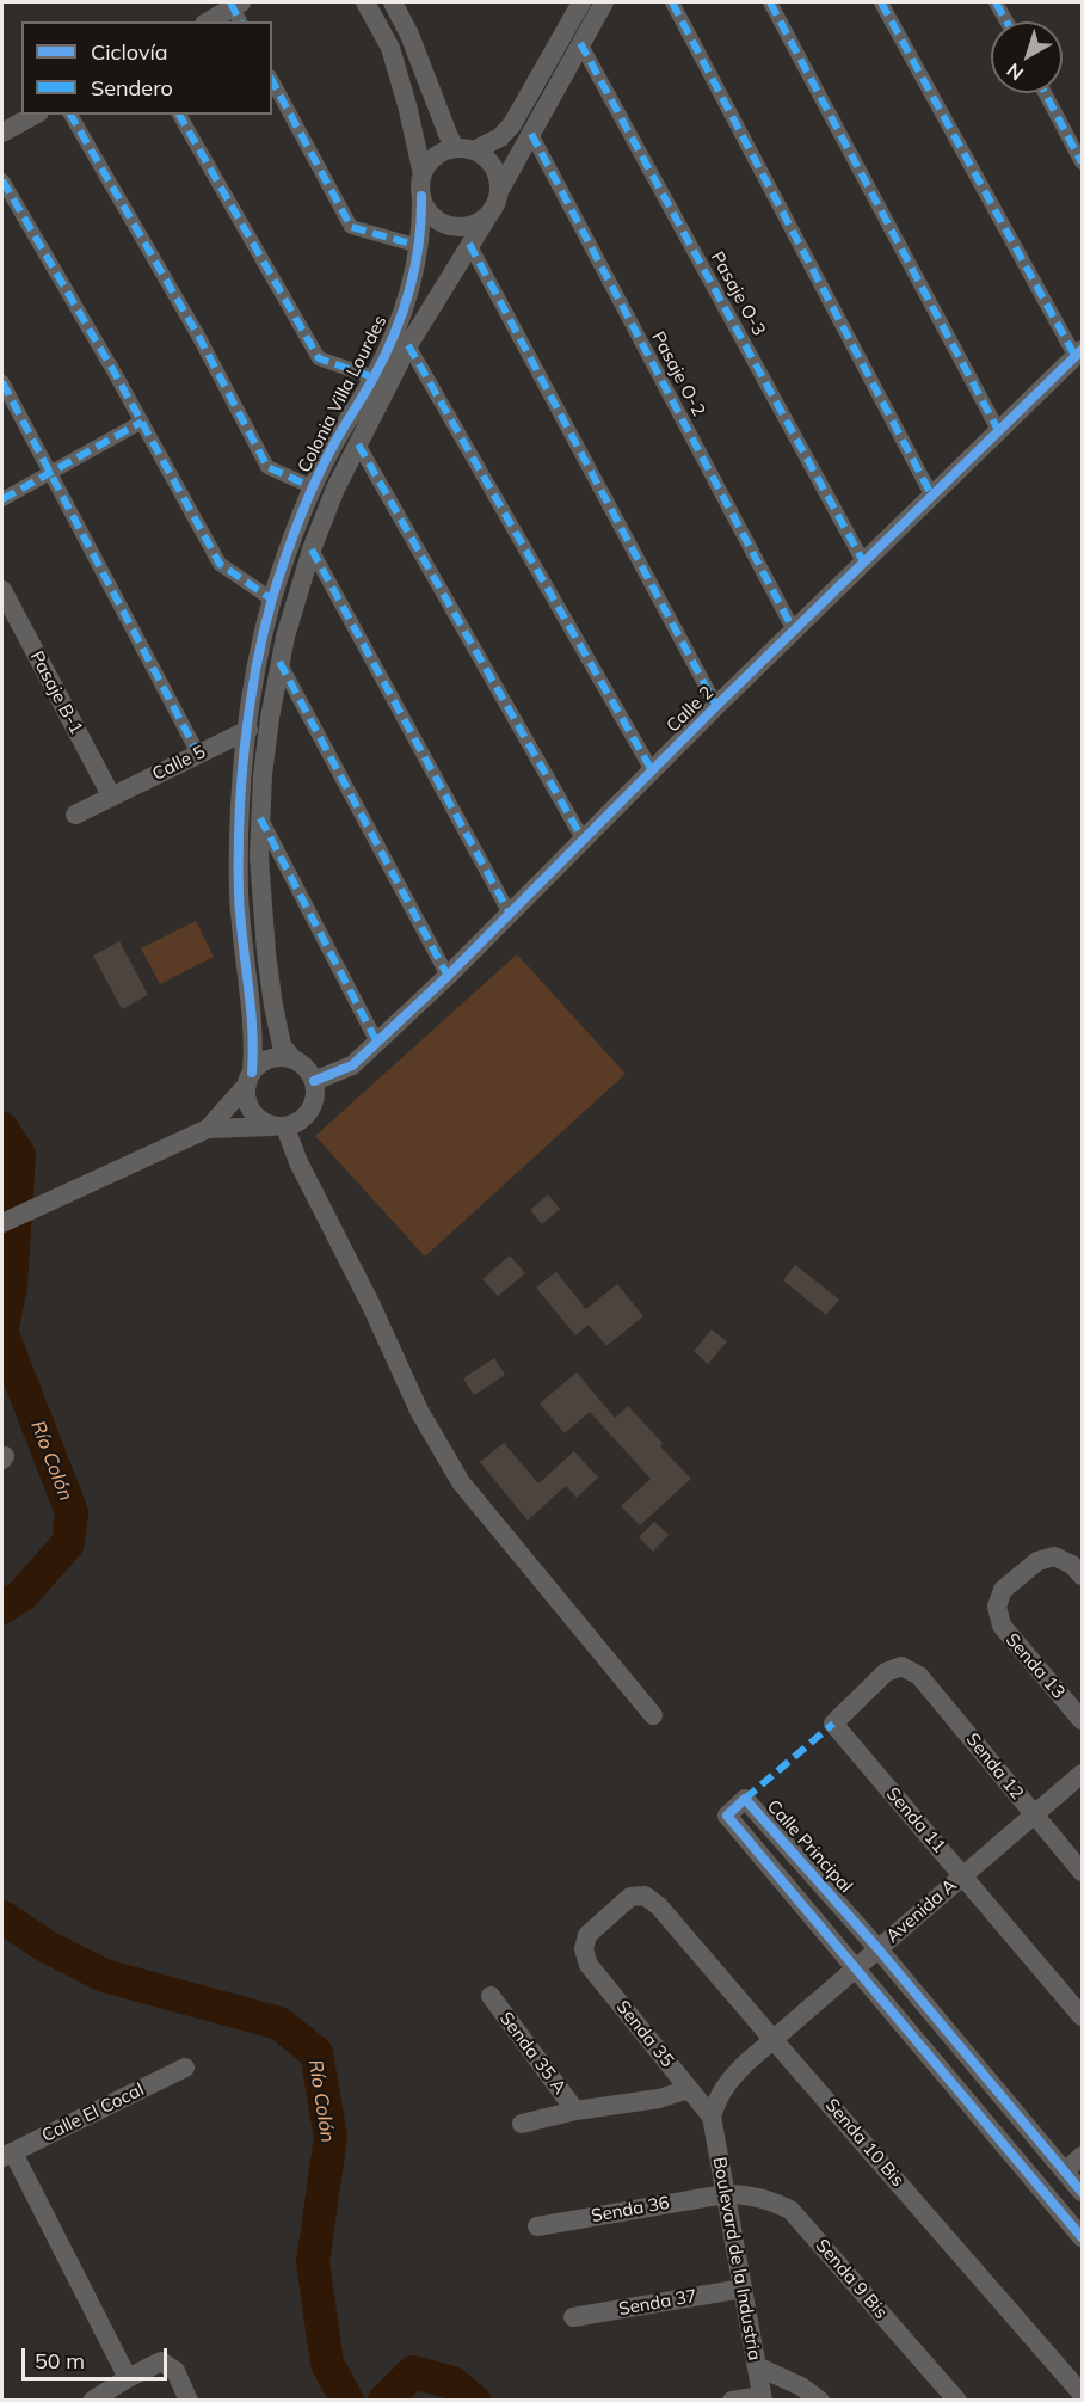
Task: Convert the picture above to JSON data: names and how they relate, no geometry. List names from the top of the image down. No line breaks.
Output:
{"streets":{"street":["Pasaje O-3","Pasaje O-2","Colonia Villa Lourdes","Pasaje B-1","Calle 2","Calle 5","Senda 13","Senda 12","Senda 11","Calle Principal","Avenida A","Senda 35","Senda 35 A","Calle El Cocal","Senda 10 Bis","Senda 36","Boulevard de la Industria","Senda 9 Bis","Senda 37"]},"crossings":[["Pasaje O-3","Colonia Villa Lourdes"],["Pasaje O-3","Calle 2"],["Pasaje O-2","Colonia Villa Lourdes"],["Pasaje O-2","Calle 2"],["Colonia Villa Lourdes","Calle 2"],["Colonia Villa Lourdes","Calle 5"],["Pasaje B-1","Calle 5"],["Senda 12","Senda 11"],["Senda 12","Avenida A"],["Senda 11","Avenida A"],["Calle Principal","Avenida A"],["Avenida A","Senda 35"],["Avenida A","Senda 10 Bis"],["Avenida A","Boulevard de la Industria"],["Senda 35","Senda 10 Bis"],["Senda 35","Boulevard de la Industria"],["Senda 36","Boulevard de la Industria"],["Senda 36","Senda 9 Bis"],["Boulevard de la Industria","Senda 9 Bis"],["Boulevard de la Industria","Senda 37"]],"water":["Río Colón"],"legend":["Ciclovía","Sendero"],"scale_bar":"50 m","north":"bottom left"}
